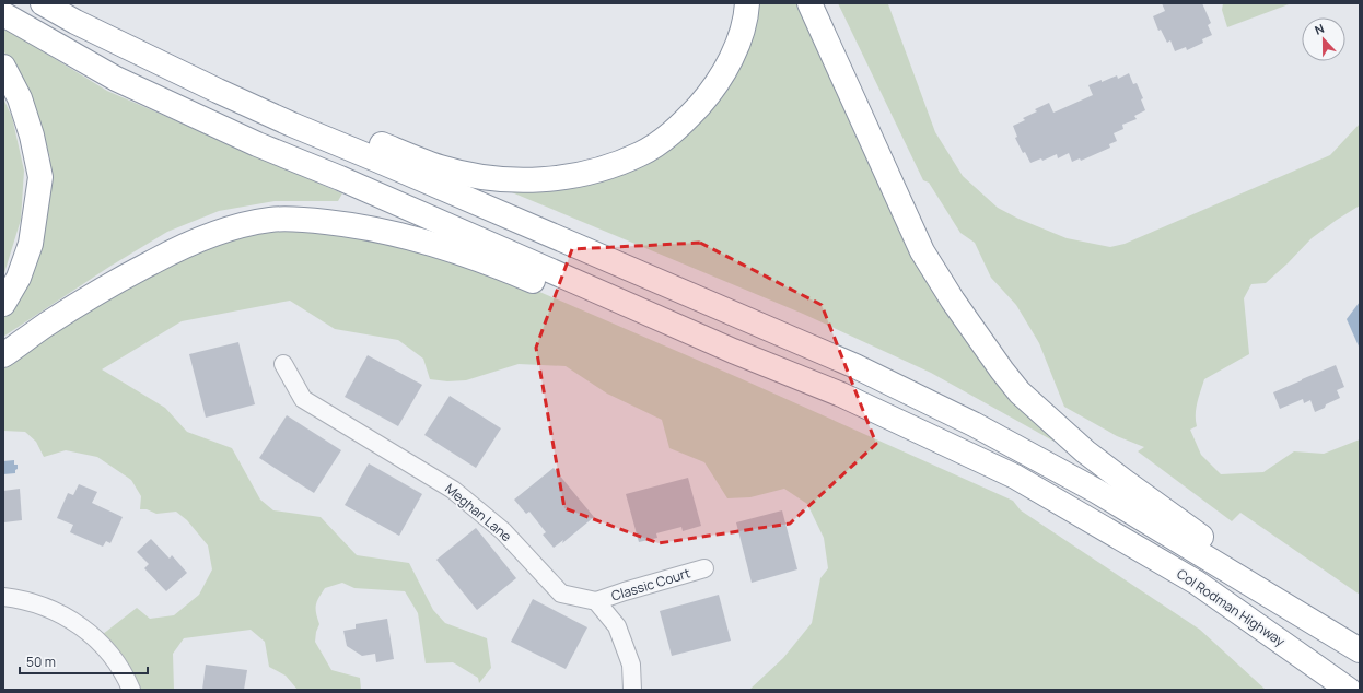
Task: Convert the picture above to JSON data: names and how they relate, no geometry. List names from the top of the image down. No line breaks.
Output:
{"streets":{"highway":["Col Rodman Highway"],"street":["Meghan Lane","Classic Court"]},"crossings":[["Meghan Lane","Classic Court"]],"scale_bar":"50 m","north":"top"}
